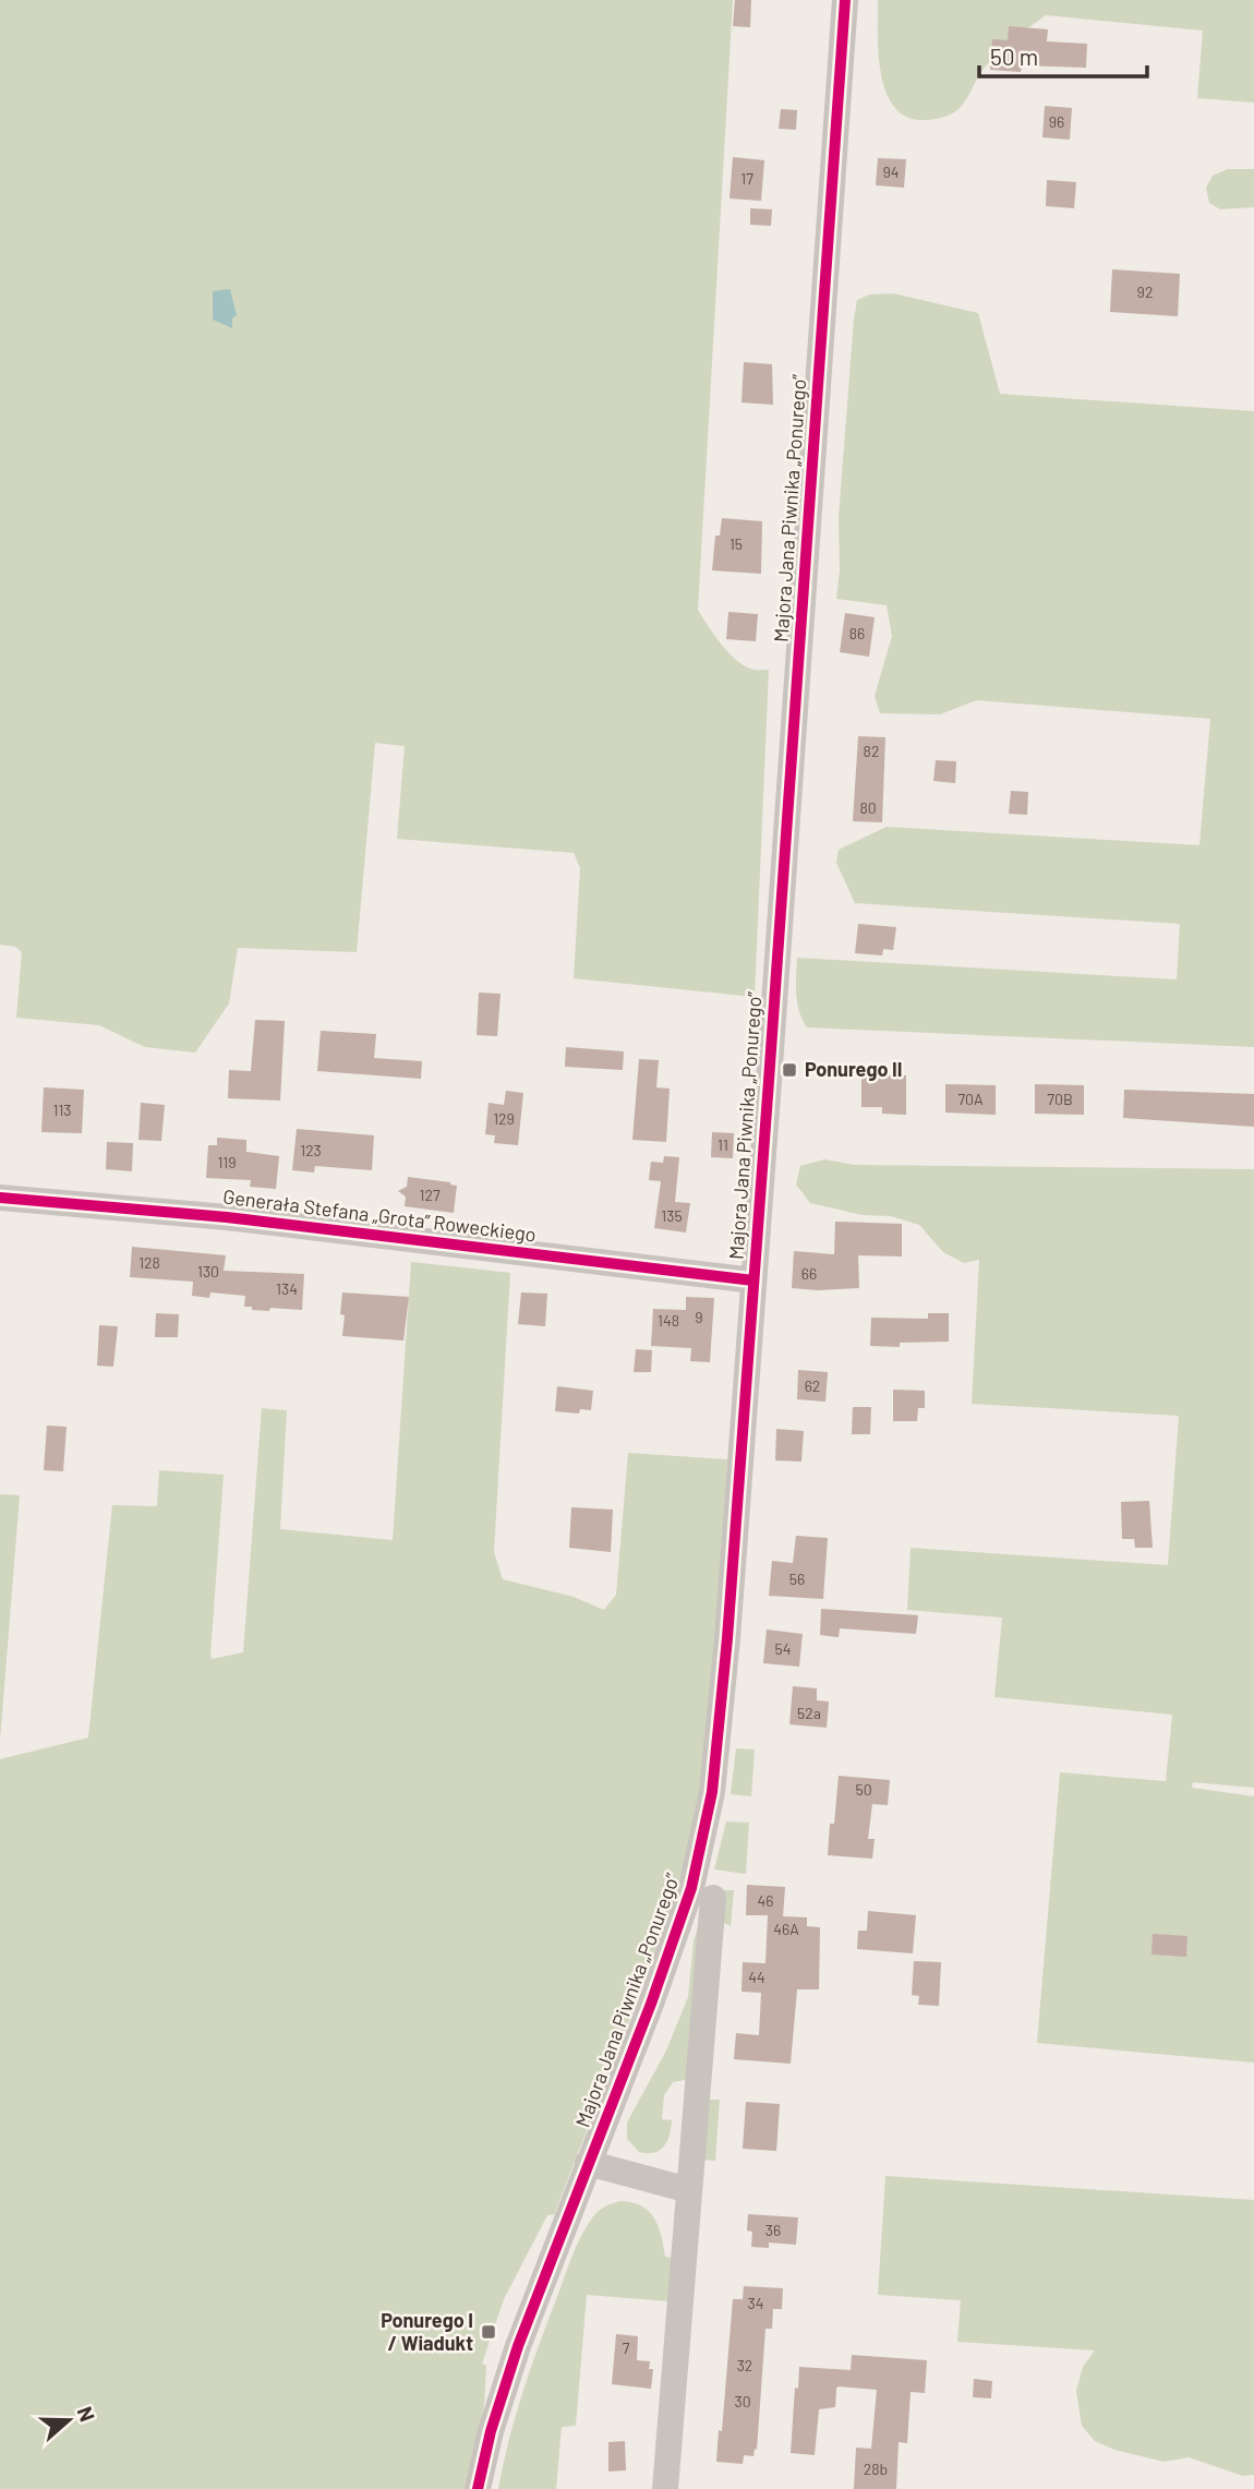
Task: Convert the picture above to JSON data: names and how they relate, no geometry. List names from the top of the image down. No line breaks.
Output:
{"streets":{"street":["Majora Jana Piwnika „Ponurego”","Generała Stefana „Grota” Roweckiego"]},"crossings":[["Majora Jana Piwnika „Ponurego”","Generała Stefana „Grota” Roweckiego"]],"places":{"transit":["Ponurego II","Ponurego I / Wiadukt"]},"house_numbers":["96","94","17","92","15","86","82","80","70A","70B","113","129","11","123","119","127","135","128","130","66","134","9","148","62","56","54","52a","50","46","46A","44","36","34","7","32","30","28b"],"scale_bar":"50 m","north":"right"}
